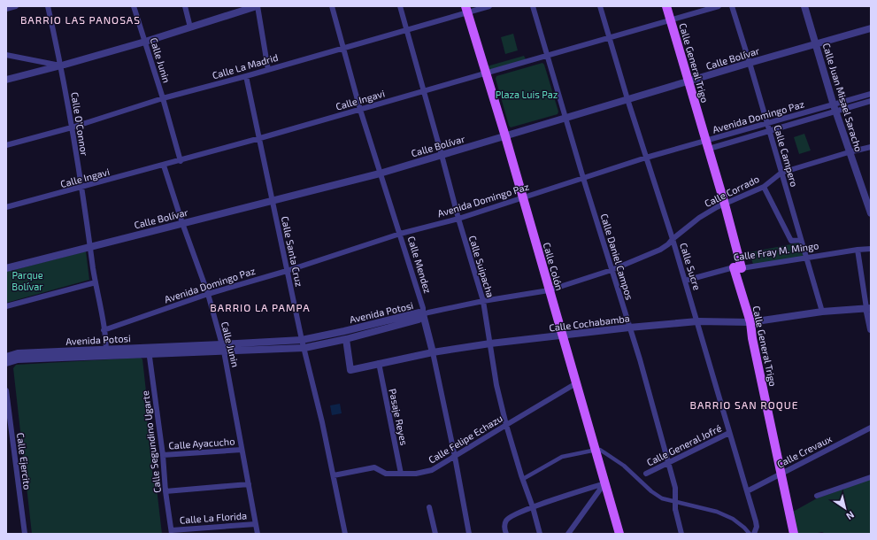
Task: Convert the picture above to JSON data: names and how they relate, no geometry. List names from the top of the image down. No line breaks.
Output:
{"streets":{"main road":["Calle General Trigo","Calle Colón"],"street":["Calle Bolívar","Calle Junin","Calle La Madrid","Calle Juan Misael Saracho","Calle Ingavi","Avenida Domingo Paz","Calle O'Connor","Calle Campero","Calle Corrado","Calle Santa Cruz","Calle Fray M. Mingo","Calle Daniel Campos","Calle Mendez","Calle Suipacha","Calle Sucre","Avenida Potosi","Calle Cochabamba","Pasaje Reyes","Calle Felipe Echazu","Calle Segundino Ugarte","Calle Ayacucho","Calle General Jofré","Calle Crevaux","Calle Ejercito","Calle La Florida"]},"crossings":[["Calle Bolívar","Calle Junin"],["Calle Bolívar","Calle General Trigo"],["Calle Bolívar","Calle Juan Misael Saracho"],["Calle Bolívar","Calle O'Connor"],["Calle Bolívar","Calle Campero"],["Calle Bolívar","Calle Santa Cruz"],["Calle Bolívar","Calle Daniel Campos"],["Calle Bolívar","Calle Mendez"],["Calle Bolívar","Calle Suipacha"],["Calle Bolívar","Calle Colón"],["Calle Bolívar","Calle Sucre"],["Calle Junin","Calle La Madrid"],["Calle Junin","Calle Ingavi"],["Calle Junin","Avenida Domingo Paz"],["Calle Junin","Avenida Potosi"],["Calle Junin","Calle Ayacucho"],["Calle Junin","Calle La Florida"],["Calle General Trigo","Calle Ingavi"],["Calle General Trigo","Avenida Domingo Paz"],["Calle General Trigo","Calle Corrado"],["Calle General Trigo","Calle Fray M. Mingo"],["Calle General Trigo","Calle Cochabamba"],["Calle General Trigo","Calle Crevaux"],["Calle La Madrid","Calle O'Connor"],["Calle La Madrid","Calle Santa Cruz"],["Calle La Madrid","Calle Mendez"],["Calle La Madrid","Calle Suipacha"],["Calle La Madrid","Calle Colón"],["Calle Juan Misael Saracho","Avenida Domingo Paz"],["Calle Juan Misael Saracho","Calle Corrado"],["Calle Ingavi","Calle O'Connor"],["Calle Ingavi","Calle Santa Cruz"],["Calle Ingavi","Calle Daniel Campos"],["Calle Ingavi","Calle Mendez"],["Calle Ingavi","Calle Suipacha"],["Calle Ingavi","Calle Colón"],["Calle Ingavi","Calle Sucre"],["Avenida Domingo Paz","Calle O'Connor"],["Avenida Domingo Paz","Calle Campero"],["Avenida Domingo Paz","Calle Santa Cruz"],["Avenida Domingo Paz","Calle Daniel Campos"],["Avenida Domingo Paz","Calle Mendez"],["Avenida Domingo Paz","Calle Suipacha"],["Avenida Domingo Paz","Calle Colón"],["Avenida Domingo Paz","Calle Sucre"],["Calle O'Connor","Avenida Potosi"],["Calle Campero","Calle Corrado"],["Calle Campero","Calle Fray M. Mingo"],["Calle Campero","Calle Cochabamba"],["Calle Corrado","Calle Daniel Campos"],["Calle Corrado","Calle Mendez"],["Calle Corrado","Calle Suipacha"],["Calle Corrado","Calle Colón"],["Calle Corrado","Calle Sucre"],["Calle Corrado","Avenida Potosi"],["Calle Santa Cruz","Avenida Potosi"],["Calle Santa Cruz","Calle Felipe Echazu"],["Calle Fray M. Mingo","Calle Sucre"],["Calle Daniel Campos","Calle Cochabamba"],["Calle Daniel Campos","Calle General Jofré"],["Calle Mendez","Avenida Potosi"],["Calle Mendez","Calle Cochabamba"],["Calle Mendez","Calle Felipe Echazu"],["Calle Suipacha","Calle Cochabamba"],["Calle Suipacha","Calle Felipe Echazu"],["Calle Colón","Calle Cochabamba"],["Calle Colón","Calle Felipe Echazu"],["Calle Sucre","Calle Cochabamba"],["Calle Sucre","Calle General Jofré"],["Calle Sucre","Calle Crevaux"],["Avenida Potosi","Calle Cochabamba"],["Avenida Potosi","Calle Segundino Ugarte"],["Calle Cochabamba","Pasaje Reyes"],["Pasaje Reyes","Calle Felipe Echazu"],["Calle Segundino Ugarte","Calle Ayacucho"],["Calle Segundino Ugarte","Calle La Florida"]],"districts":["BARRIO LAS PANOSAS","BARRIO LA PAMPA","BARRIO SAN ROQUE"],"parks":["Plaza Luis Paz","Parque Bolívar"],"north":"bottom right"}
